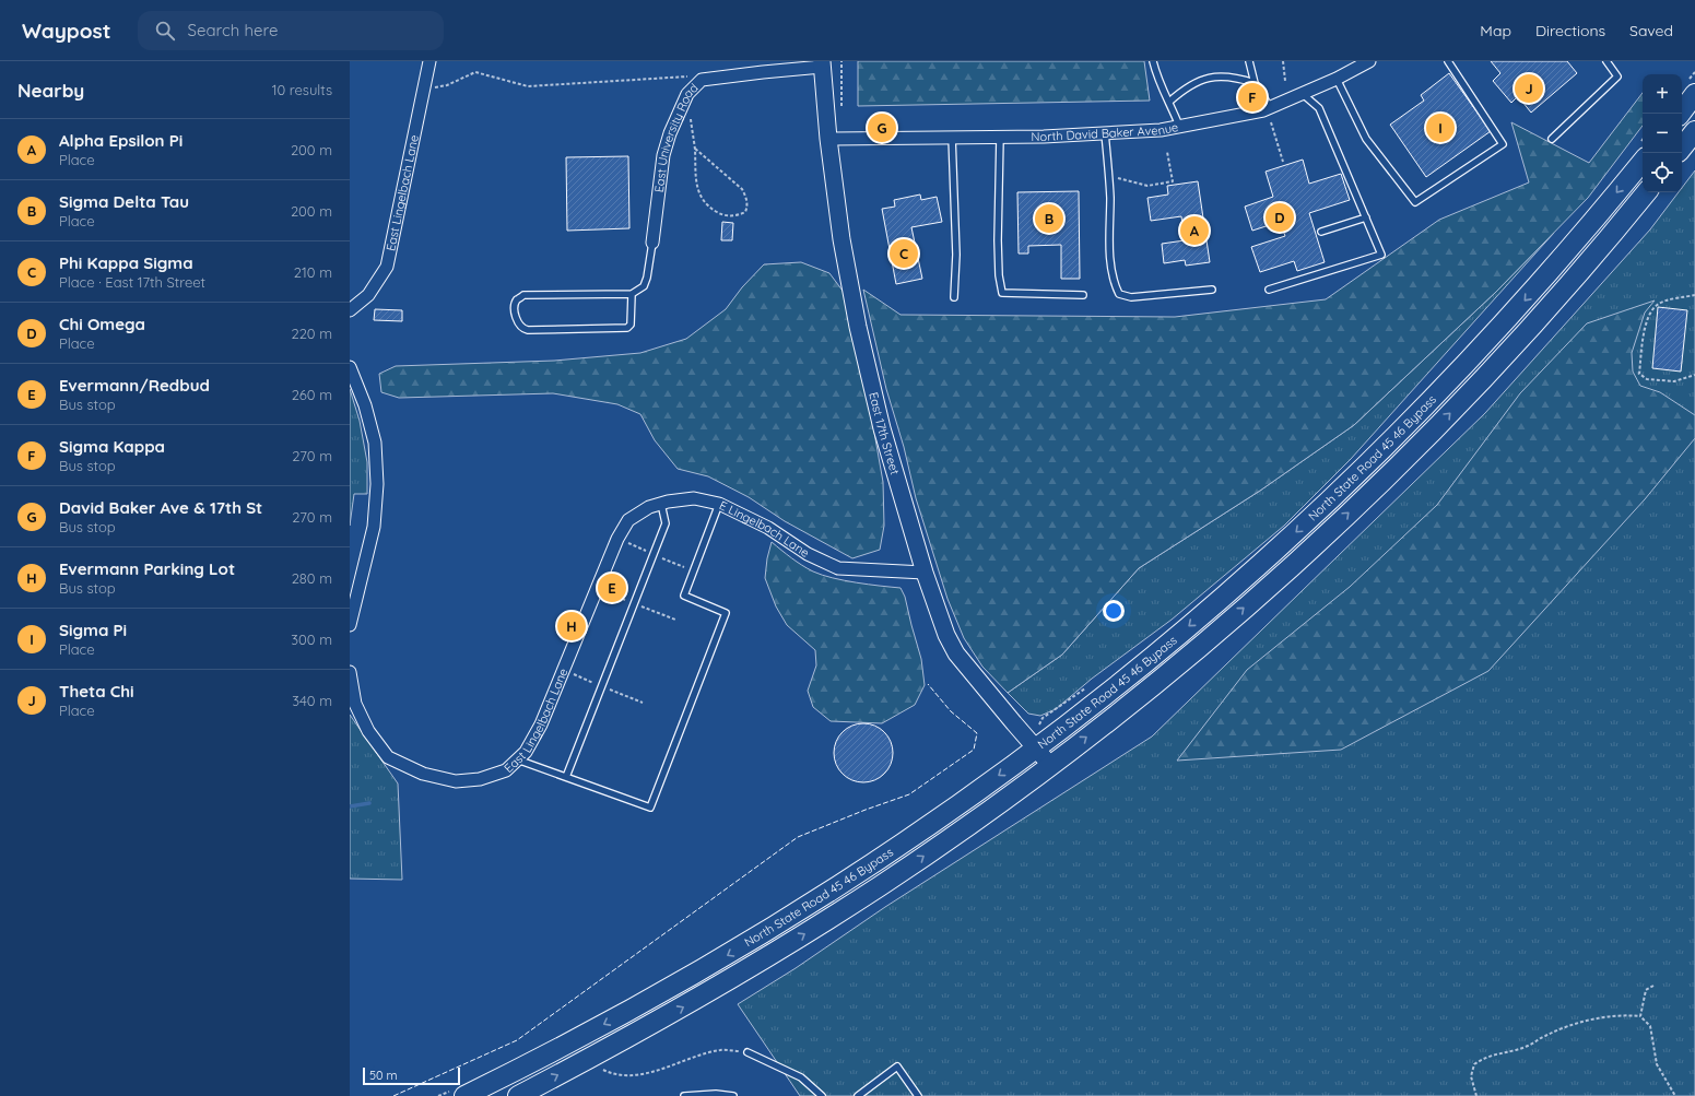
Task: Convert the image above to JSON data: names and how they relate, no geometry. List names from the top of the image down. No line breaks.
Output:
{"streets":{"highway":["North State Road 45 46 Bypass"],"main road":["East 17th Street"],"street":["North David Baker Avenue","East University Road","East Lingelbach Lane","E Lingelbach Lane"]},"crossings":[["North David Baker Avenue","East 17th Street"],["East University Road","East 17th Street"],["East Lingelbach Lane","E Lingelbach Lane"],["East 17th Street","North State Road 45 46 Bypass"],["East 17th Street","E Lingelbach Lane"]],"scale_bar":"50 m","page":{"header":"Waypost","search":"Search here","nav":["Map","Directions","Saved"],"heading":["Nearby","10 results"],"pins":["J","F","G","I","D","B","A","C","E","H"],"map_buttons":["+","−"],"list":[{"mark":"A","name":"Alpha Epsilon Pi","note":"Place","value":"200 m"},{"mark":"B","name":"Sigma Delta Tau","note":"Place","value":"200 m"},{"mark":"C","name":"Phi Kappa Sigma","note":"Place · East 17th Street","value":"210 m"},{"mark":"D","name":"Chi Omega","note":"Place","value":"220 m"},{"mark":"E","name":"Evermann/Redbud","note":"Bus stop","value":"260 m"},{"mark":"F","name":"Sigma Kappa","note":"Bus stop","value":"270 m"},{"mark":"G","name":"David Baker Ave & 17th St","note":"Bus stop","value":"270 m"},{"mark":"H","name":"Evermann Parking Lot","note":"Bus stop","value":"280 m"},{"mark":"I","name":"Sigma Pi","note":"Place","value":"300 m"},{"mark":"J","name":"Theta Chi","note":"Place","value":"340 m"}],"scale":"50 m"}}
